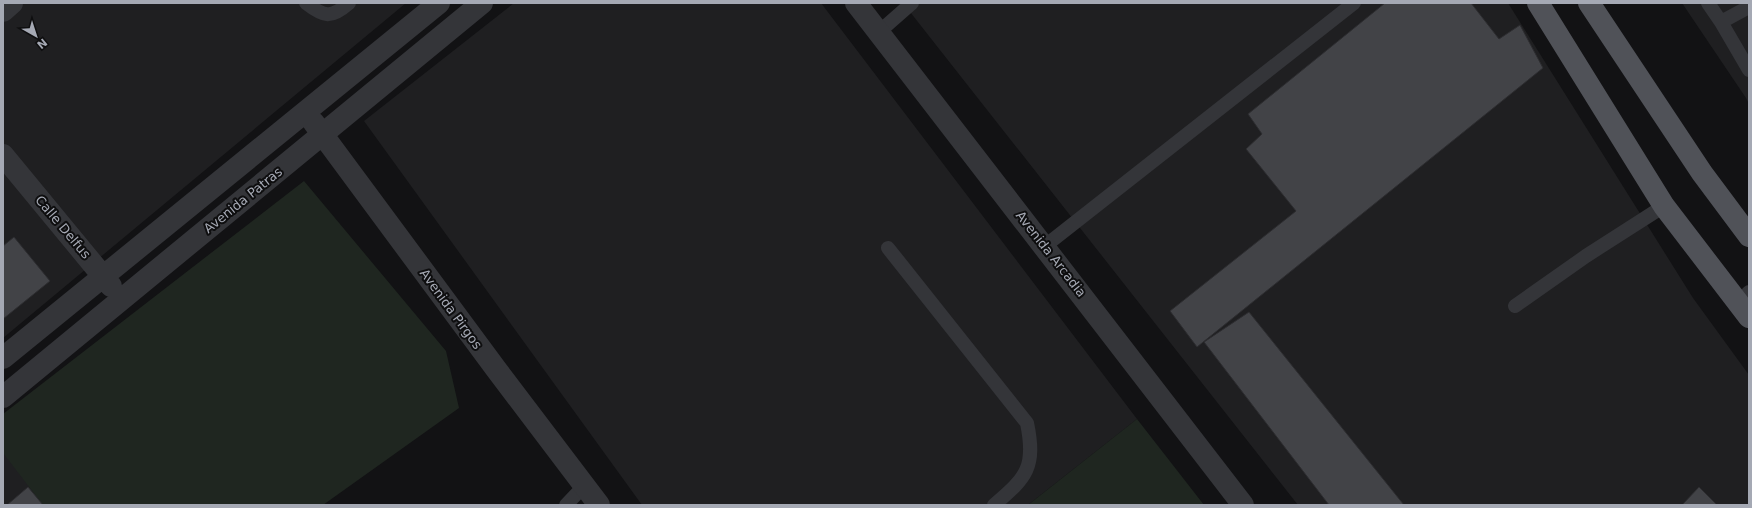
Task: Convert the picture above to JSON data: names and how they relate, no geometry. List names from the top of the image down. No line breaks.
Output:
{"streets":{"street":["Avenida Patras","Calle Delfus","Avenida Arcadia","Avenida Pirgos"]},"crossings":[["Avenida Patras","Calle Delfus"],["Avenida Patras","Avenida Pirgos"]],"north":"bottom right"}
